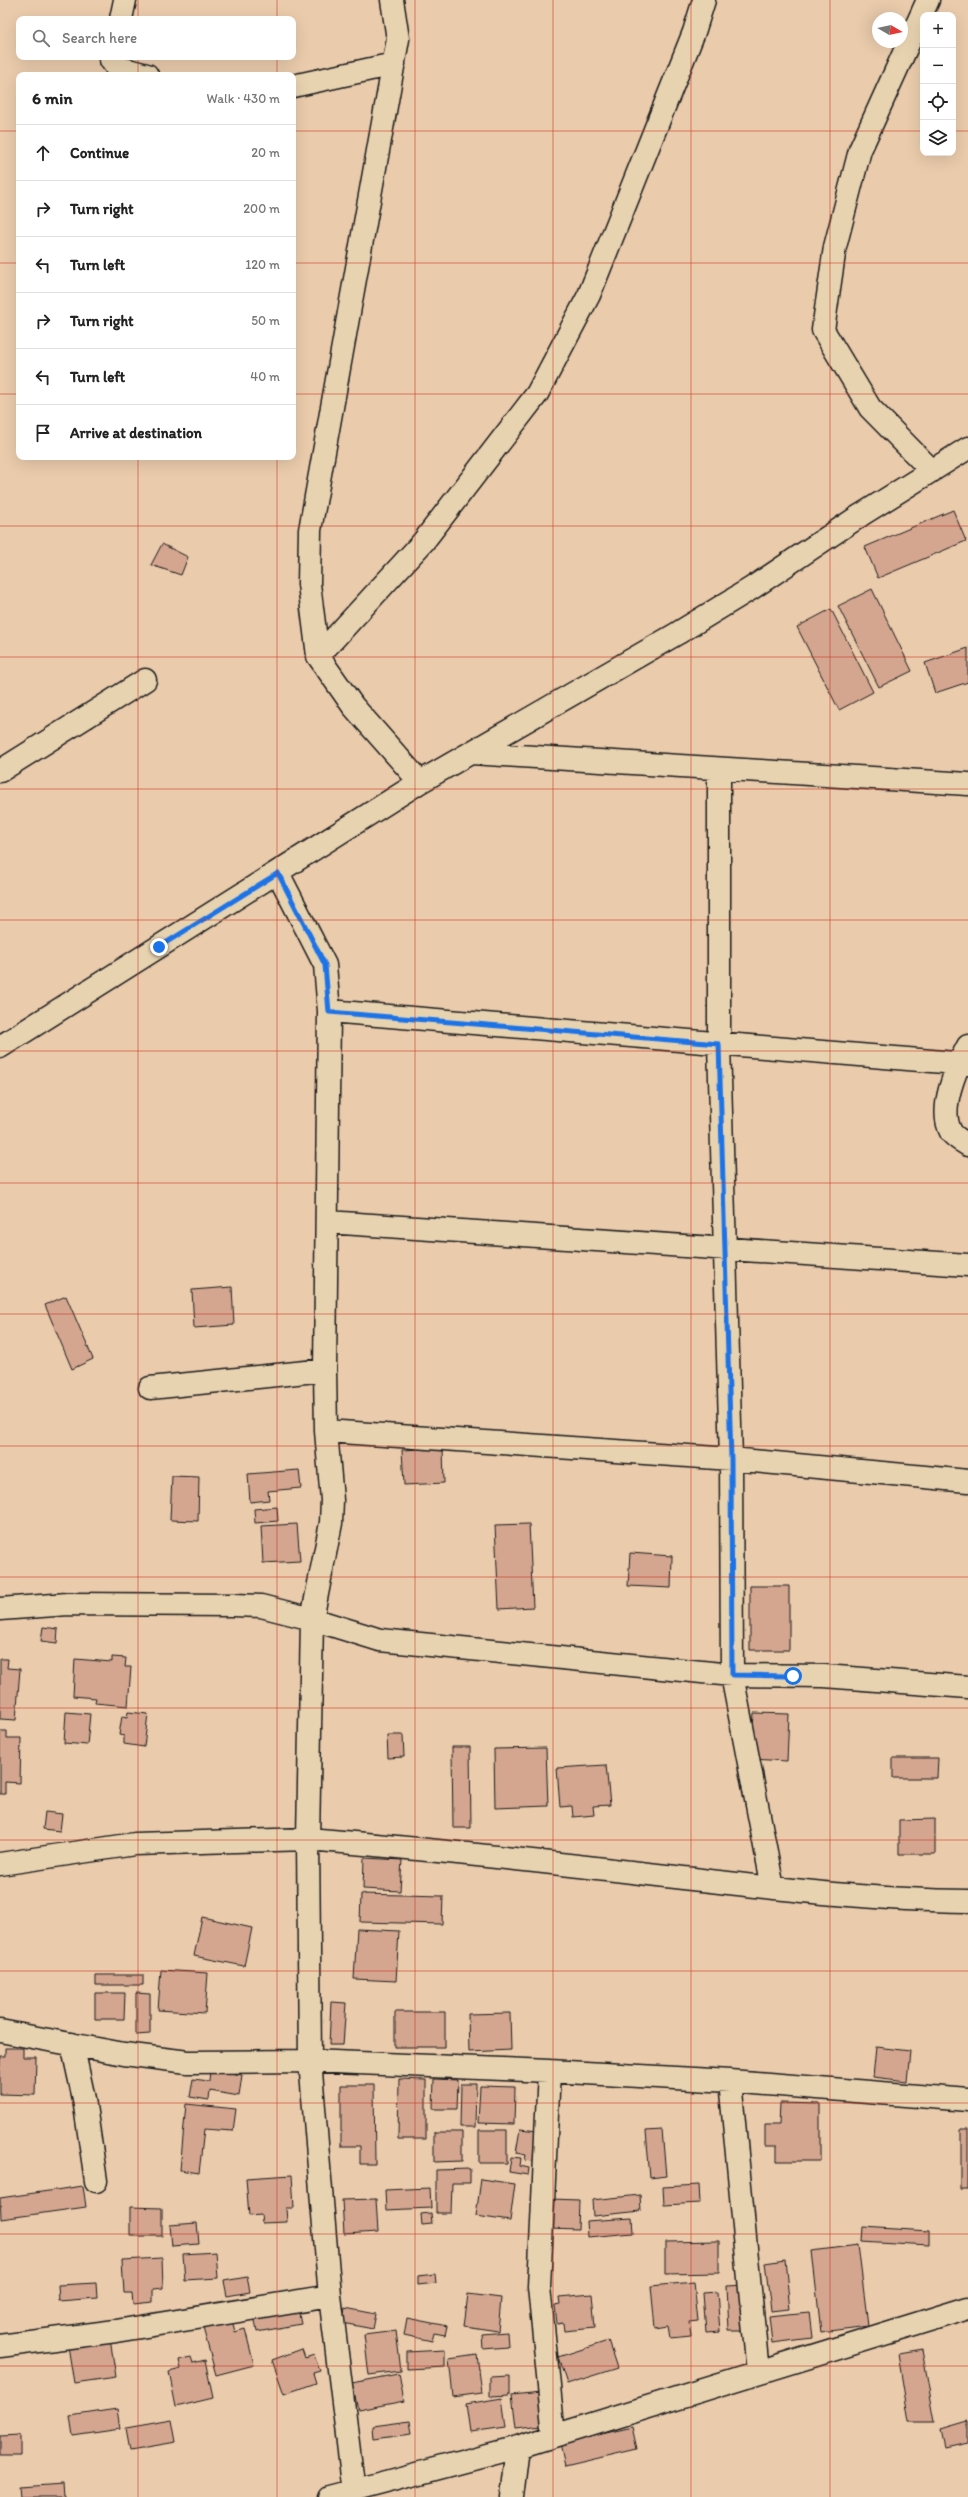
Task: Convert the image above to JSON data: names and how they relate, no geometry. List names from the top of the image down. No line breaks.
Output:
{"north":"right","page":{"map_buttons":["+","−"],"search":"Search here","heading":["6 min","Walk · 430 m"],"list":[["Continue","20 m"],["Turn right","200 m"],["Turn left","120 m"],["Turn right","50 m"],["Turn left","40 m"],"Arrive at destination"]}}
